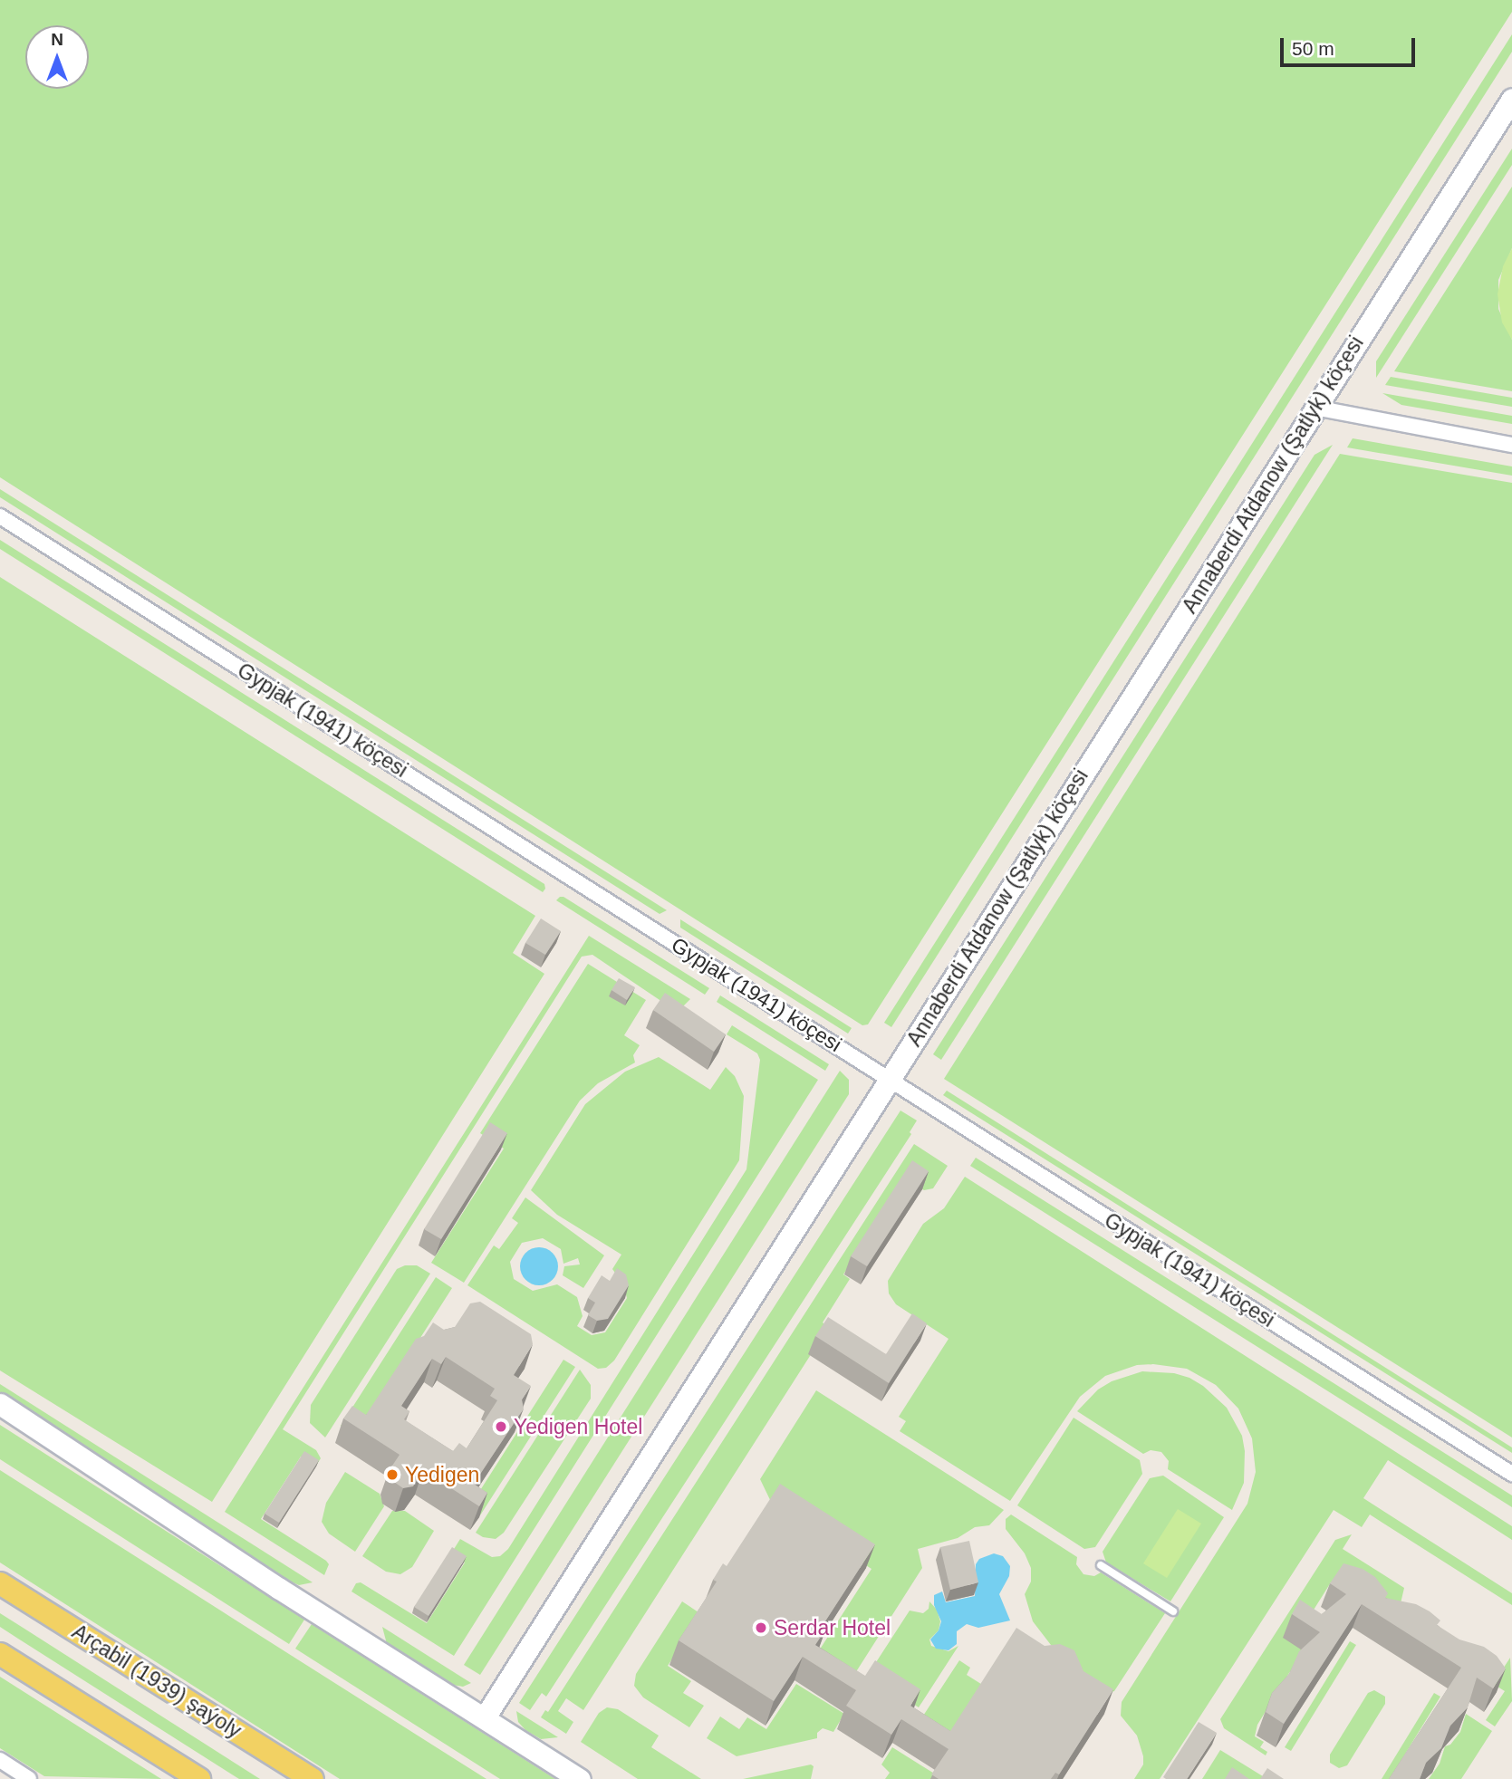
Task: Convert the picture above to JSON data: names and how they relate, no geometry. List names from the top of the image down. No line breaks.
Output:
{"streets":{"main road":["Arçabil (1939) şaýoly"],"street":["Annaberdi Atdanow (Şatlyk) köçesi","Gypjak (1941) köçesi"]},"crossings":[["Annaberdi Atdanow (Şatlyk) köçesi","Gypjak (1941) köçesi"]],"places":["Yedigen Hotel","Yedigen","Serdar Hotel"],"scale_bar":"50 m","north":"top"}
